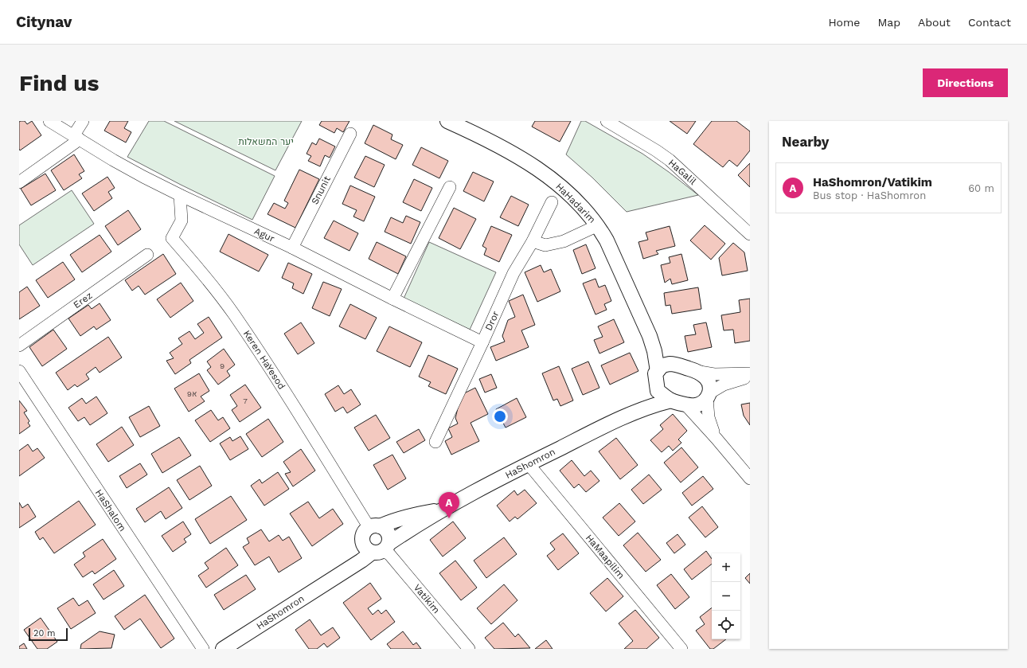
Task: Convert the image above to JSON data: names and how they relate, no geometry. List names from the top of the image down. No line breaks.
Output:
{"streets":{"street":["HaGalil","Snunit","HaHadarim","Agur","Erez","Dror","Keren HaYesod","HaShomron","HaShalom","HaMaapilim","Vatikim"]},"crossings":[["Snunit","Agur"],["HaHadarim","HaShomron"],["Agur","Dror"],["Agur","Keren HaYesod"],["Keren HaYesod","HaShomron"],["HaShomron","HaMaapilim"],["HaShomron","Vatikim"]],"parks":["יער המשאלות"],"house_numbers":["9","9א","7"],"scale_bar":"20 m","page":{"header":"Citynav","nav":["Home","Map","About","Contact"],"buttons":"Directions","title":"Find us","heading":"Nearby","list":[{"mark":"A","name":"HaShomron/Vatikim","note":"Bus stop · HaShomron","value":"60 m"}],"pins":"A","map_buttons":["+","−"],"scale":"20 m"}}
